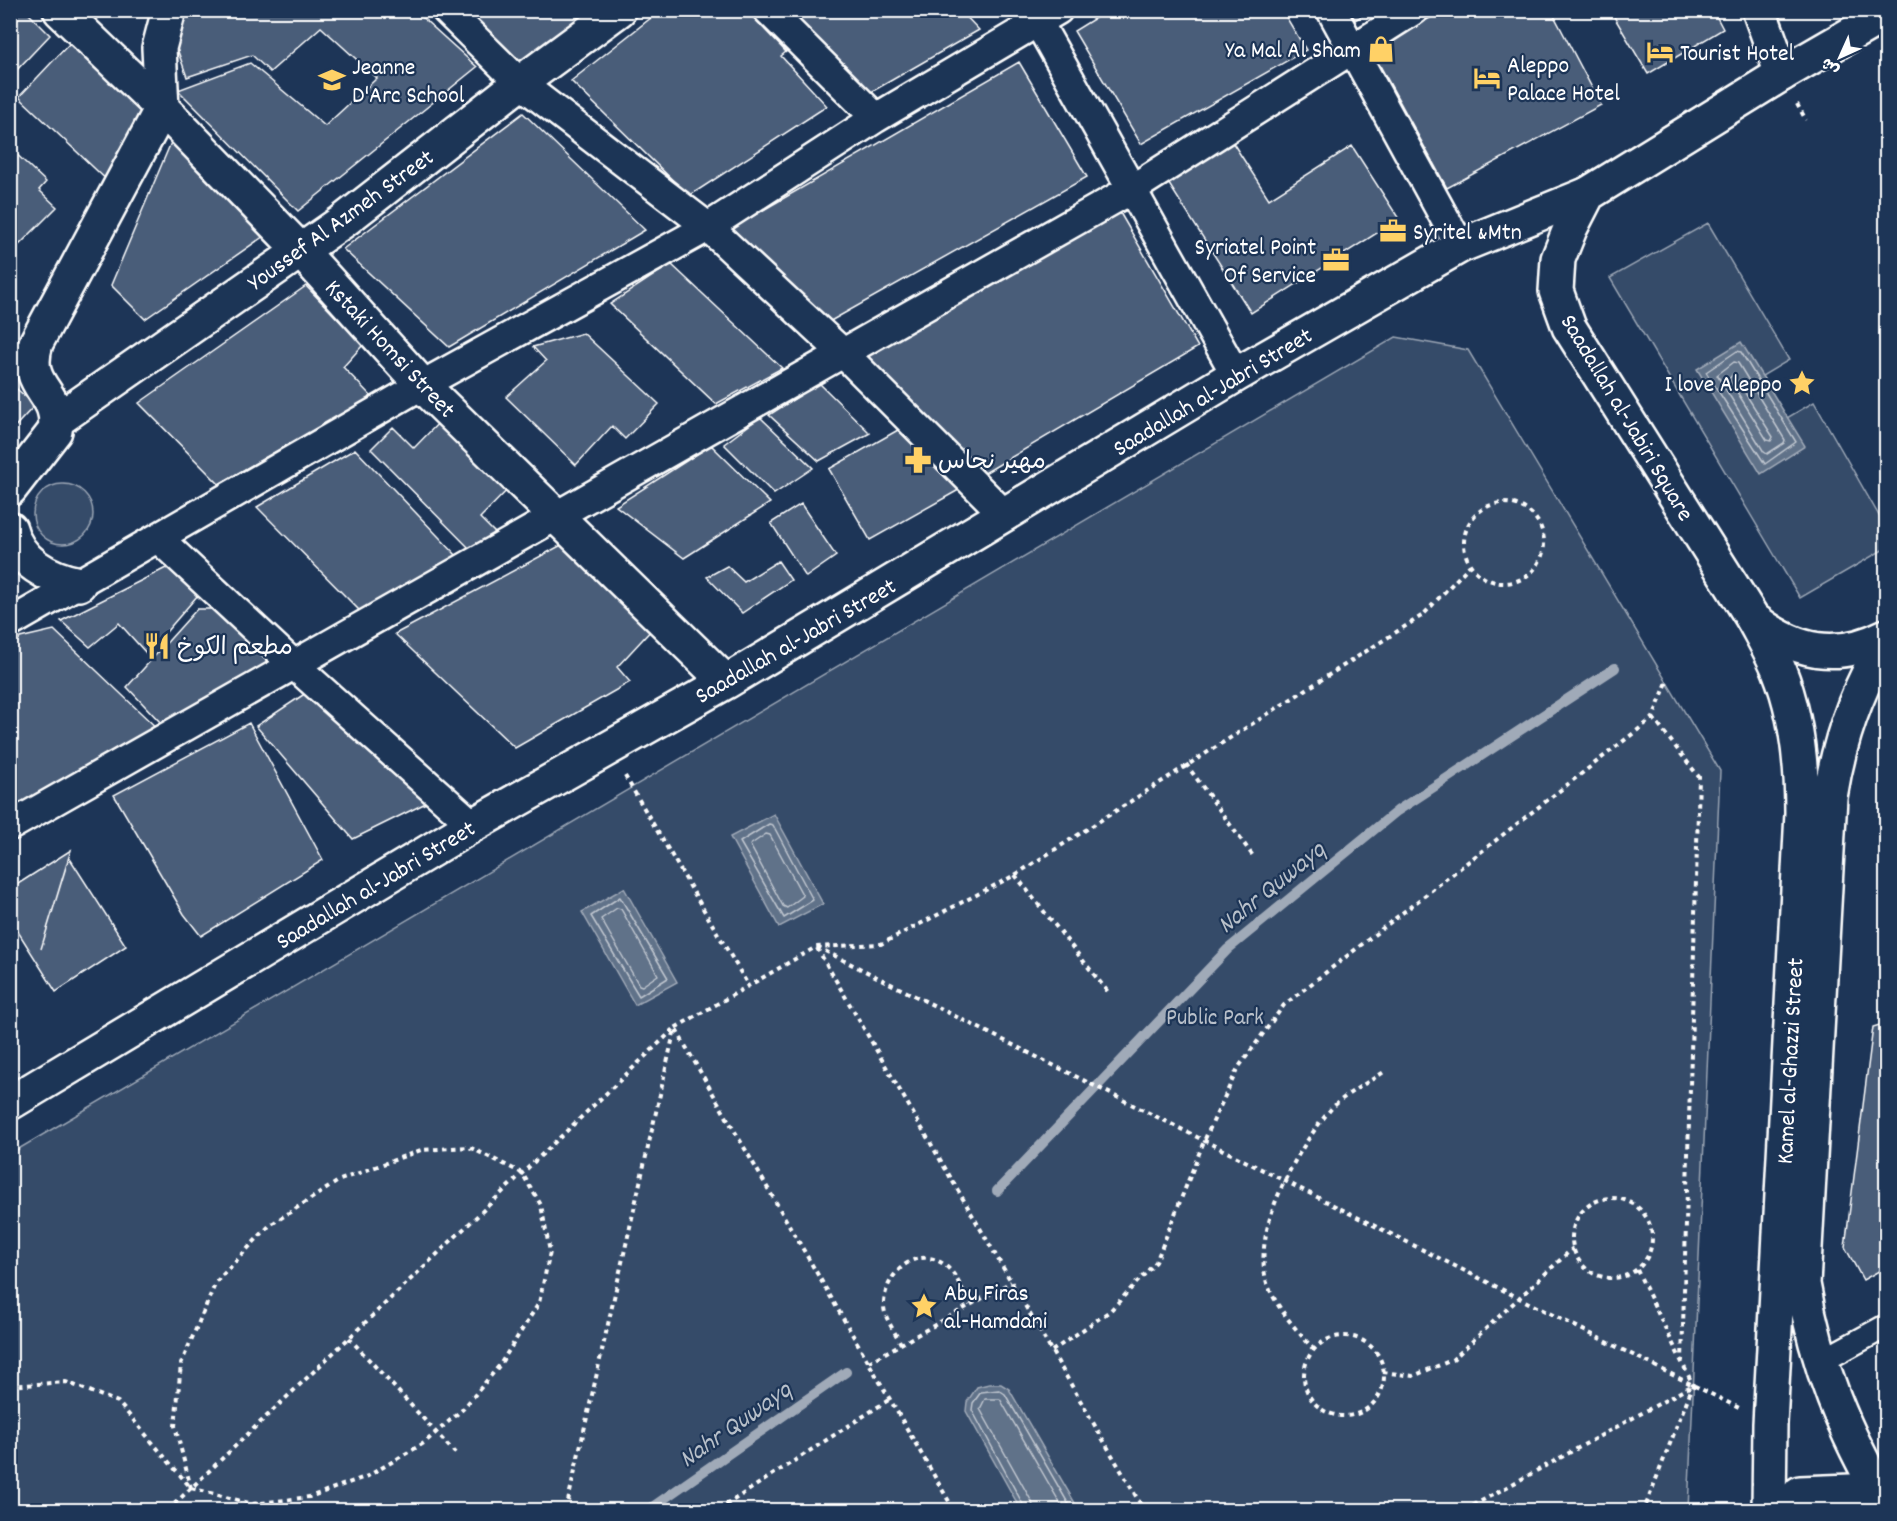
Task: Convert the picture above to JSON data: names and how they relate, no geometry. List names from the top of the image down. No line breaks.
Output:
{"streets":{"main road":["Youssef Al Azmeh Street","Kstaki Homsi Street","Saadallah al-Jabri Street","Saadallah al-Jabiri Square","Kamel al-Ghazzi Street"]},"crossings":[["Youssef Al Azmeh Street","Kstaki Homsi Street"],["Kstaki Homsi Street","Saadallah al-Jabri Street"],["Saadallah al-Jabri Street","Saadallah al-Jabiri Square"],["Saadallah al-Jabiri Square","Kamel al-Ghazzi Street"]],"water":["Nahr Quwayq"],"parks":["Public Park"],"places":{"shop":["Ya Mal Al Sham"],"hotel":["Tourist Hotel","Aleppo Palace Hotel"],"school or university":["Jeanne D'Arc School"],"office":["Syritel &Mtn","Syriatel Point Of Service"],"place":["I love Aleppo","Abu Firas al-Hamdani"],"pharmacy":["مهير نحاس"],"restaurant":["مطعم الكوخ"]},"north":"bottom left"}
